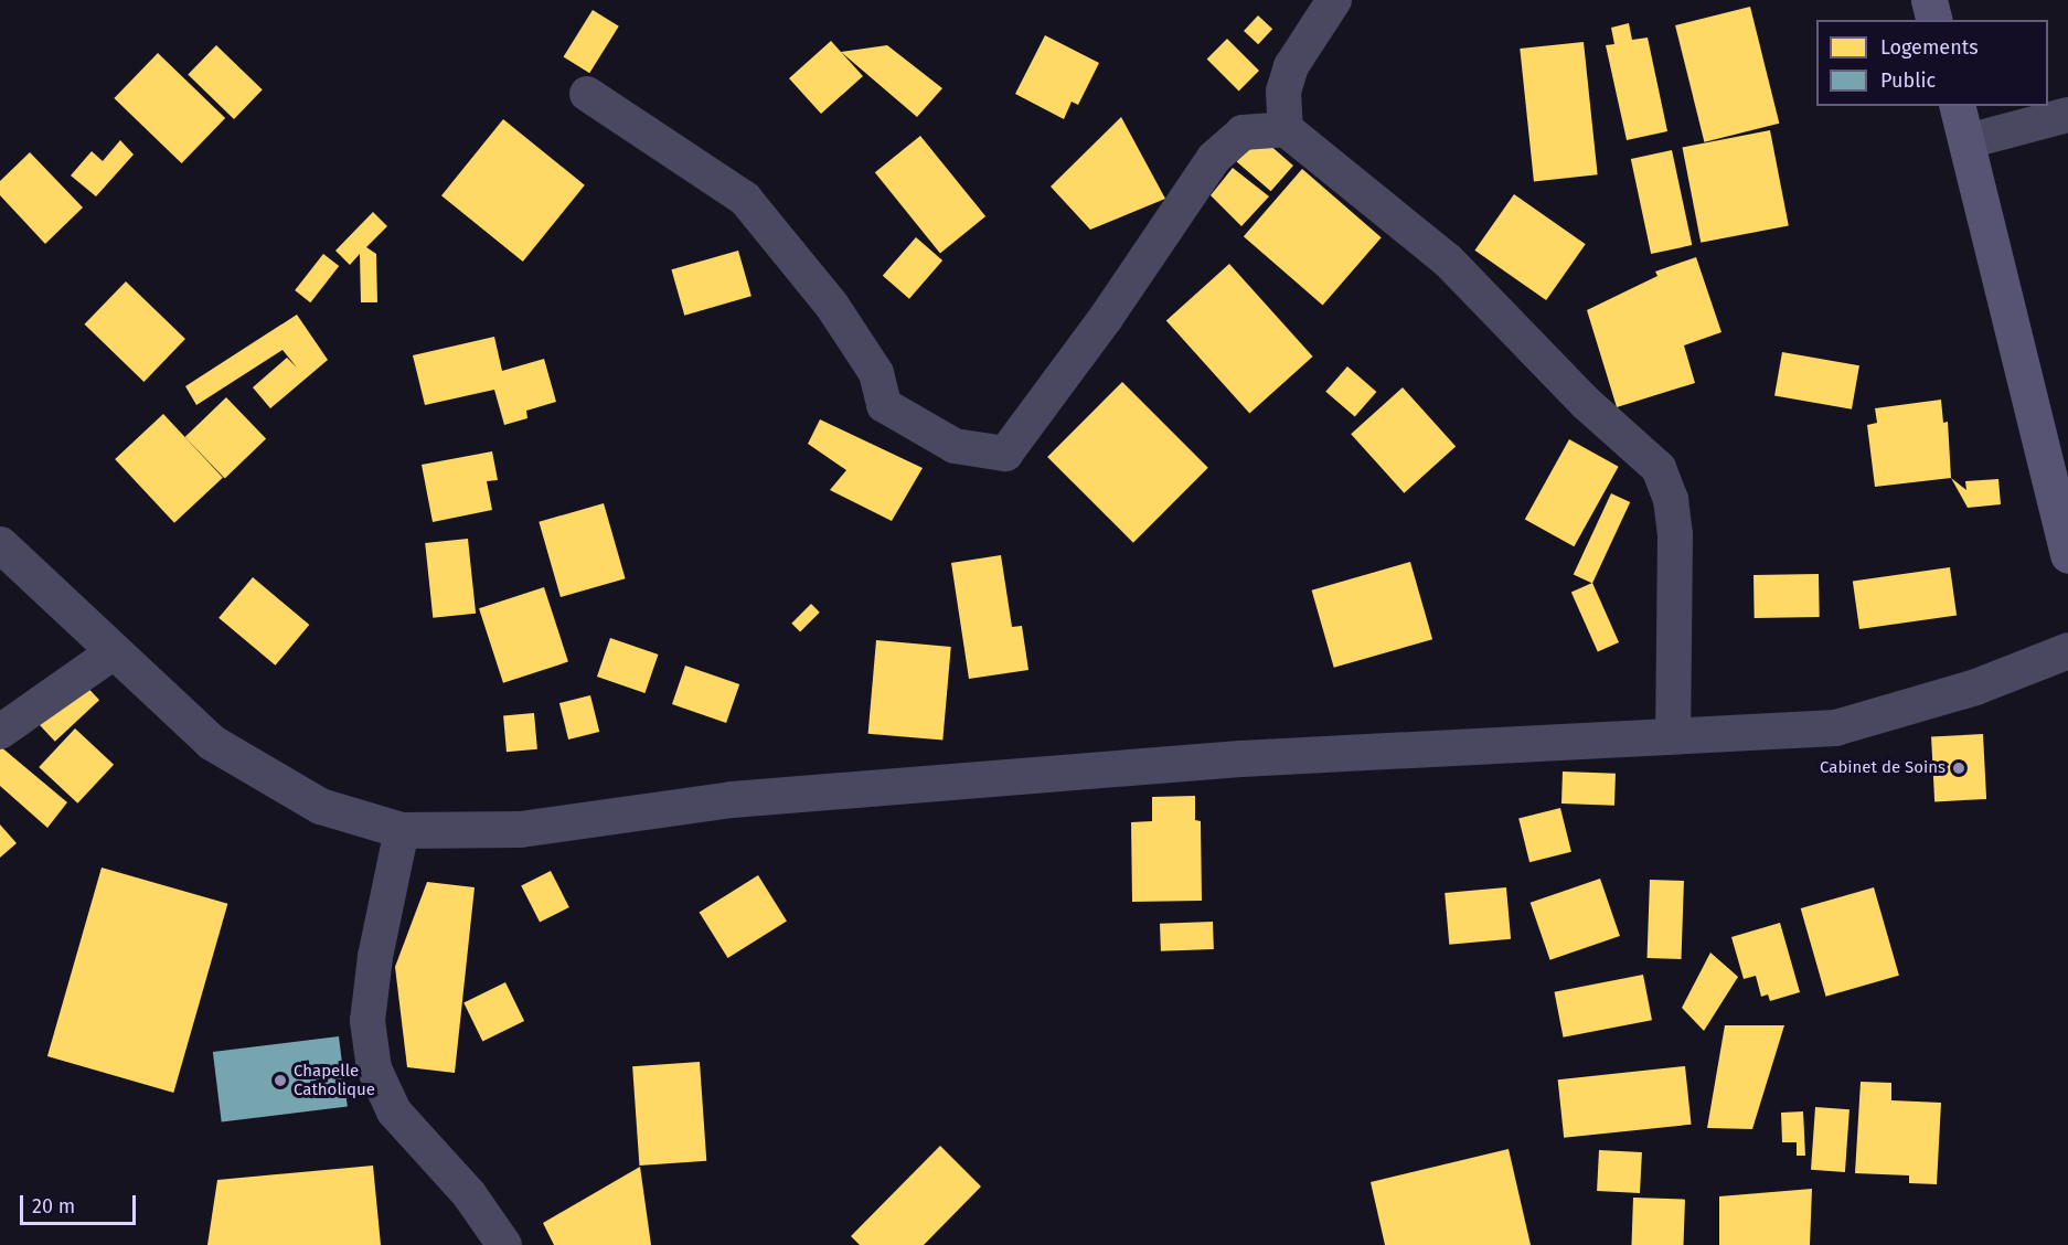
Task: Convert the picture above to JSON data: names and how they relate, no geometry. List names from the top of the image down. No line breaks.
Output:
{"places":["Cabinet de Soins","Chapelle Catholique"],"legend":["Logements","Public"],"scale_bar":"20 m"}
